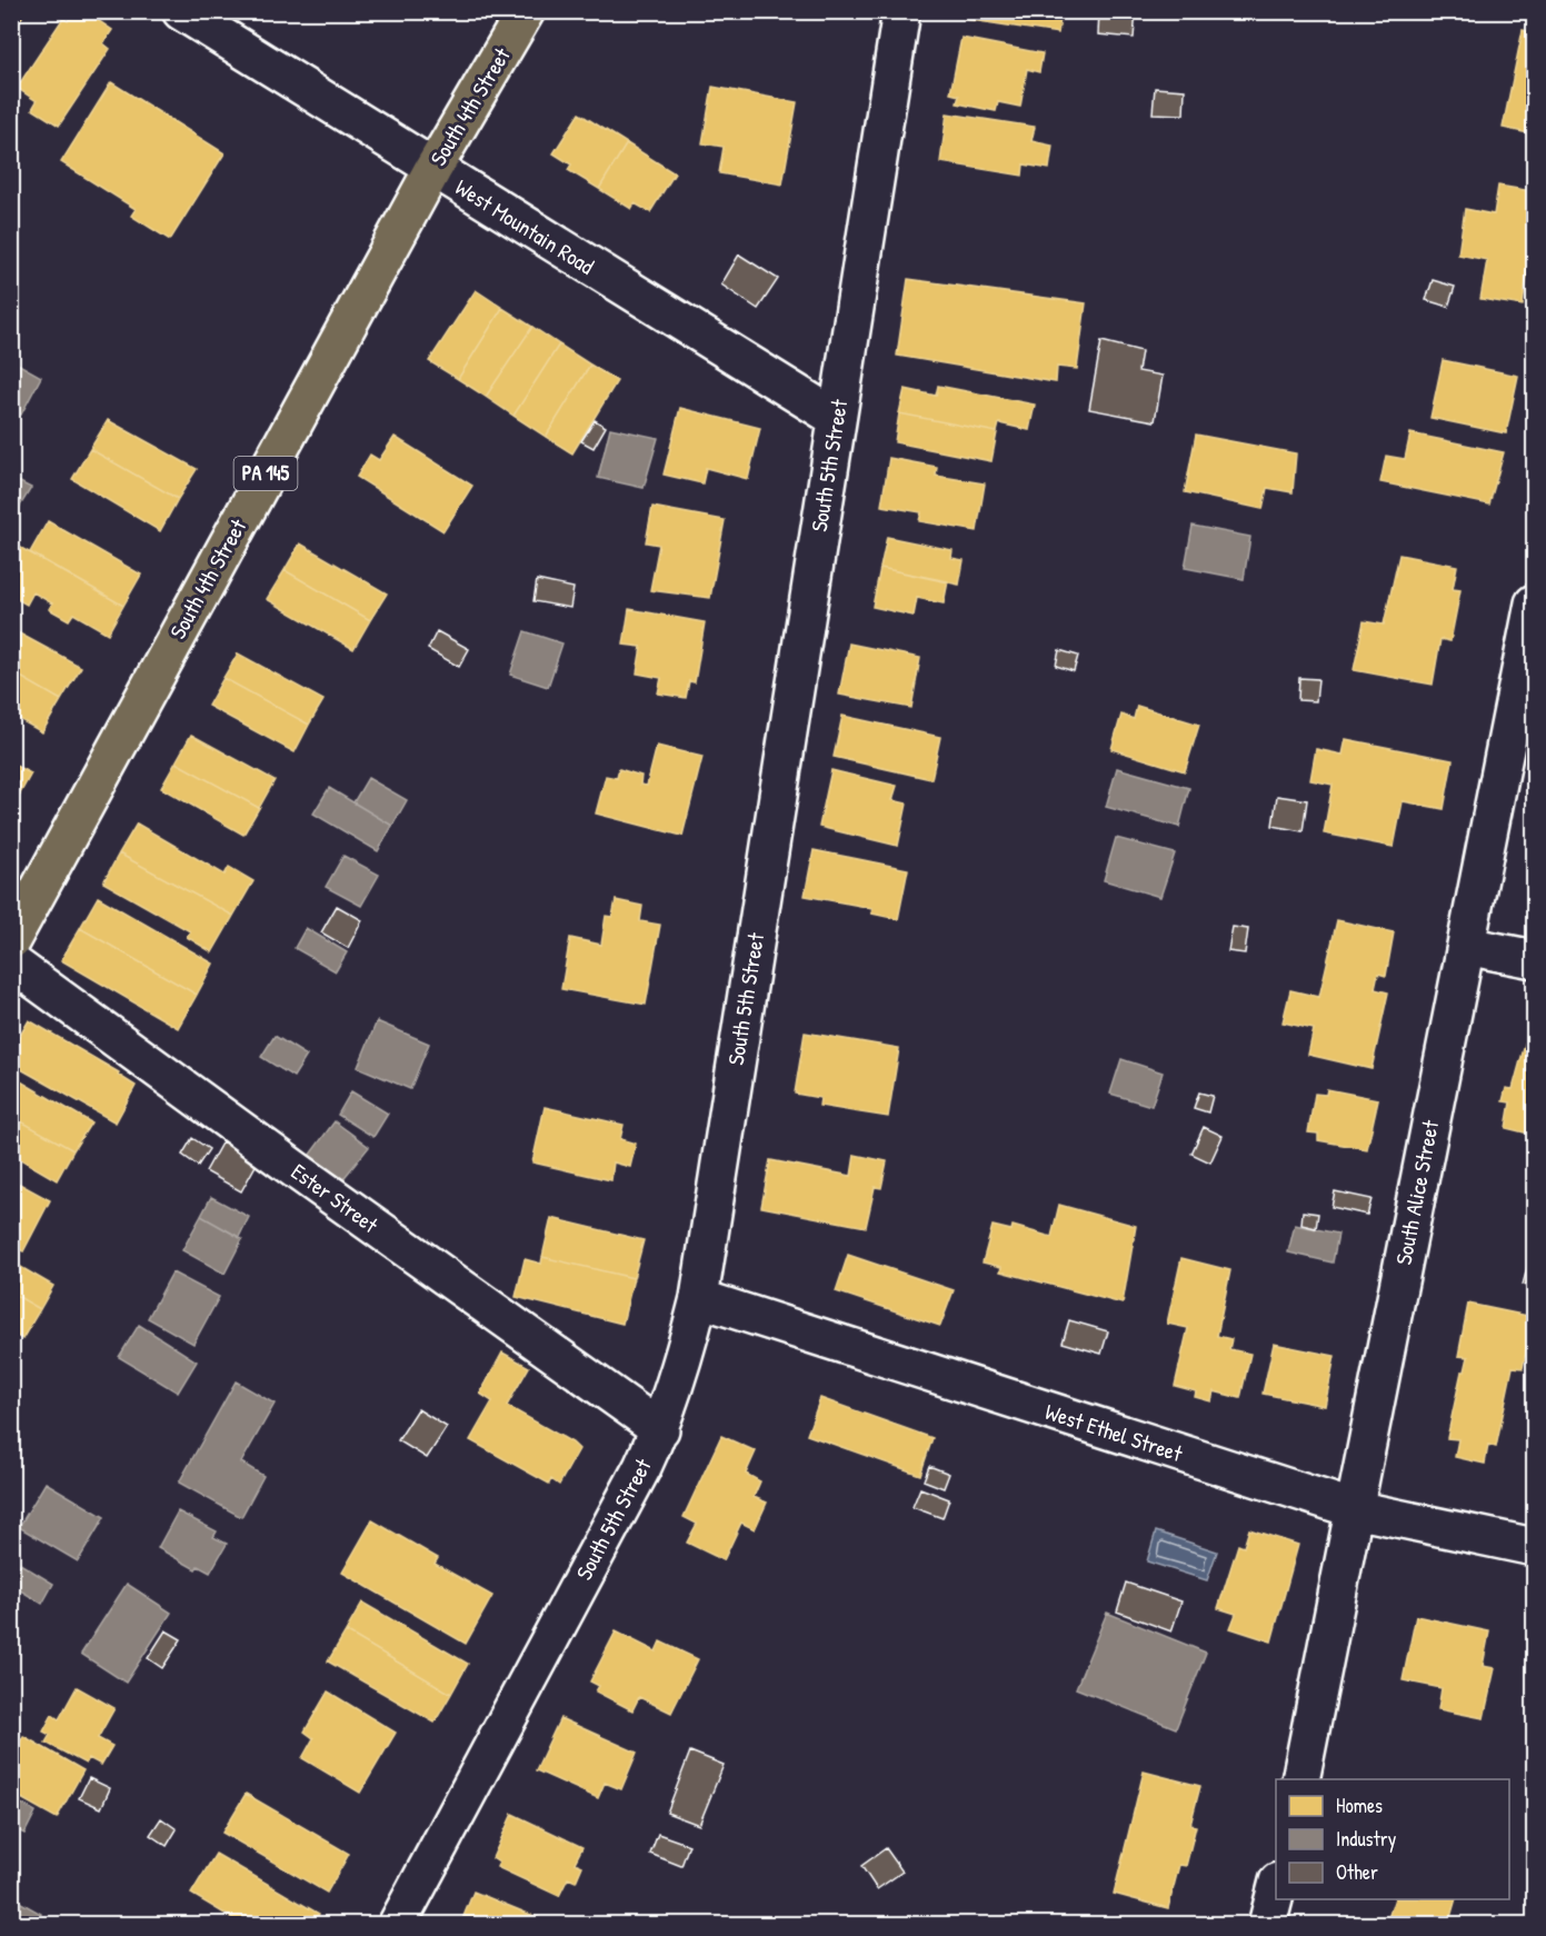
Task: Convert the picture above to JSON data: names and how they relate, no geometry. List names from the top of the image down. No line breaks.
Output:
{"streets":{"main road":["South 4th Street","PA 145"],"street":["West Mountain Road","South 5th Street","South Alice Street","Ester Street","West Ethel Street"]},"crossings":[["South 4th Street","West Mountain Road"],["West Mountain Road","South 5th Street"],["South 5th Street","Ester Street"],["South 5th Street","West Ethel Street"],["South Alice Street","West Ethel Street"]],"legend":["Homes","Industry","Other"]}
